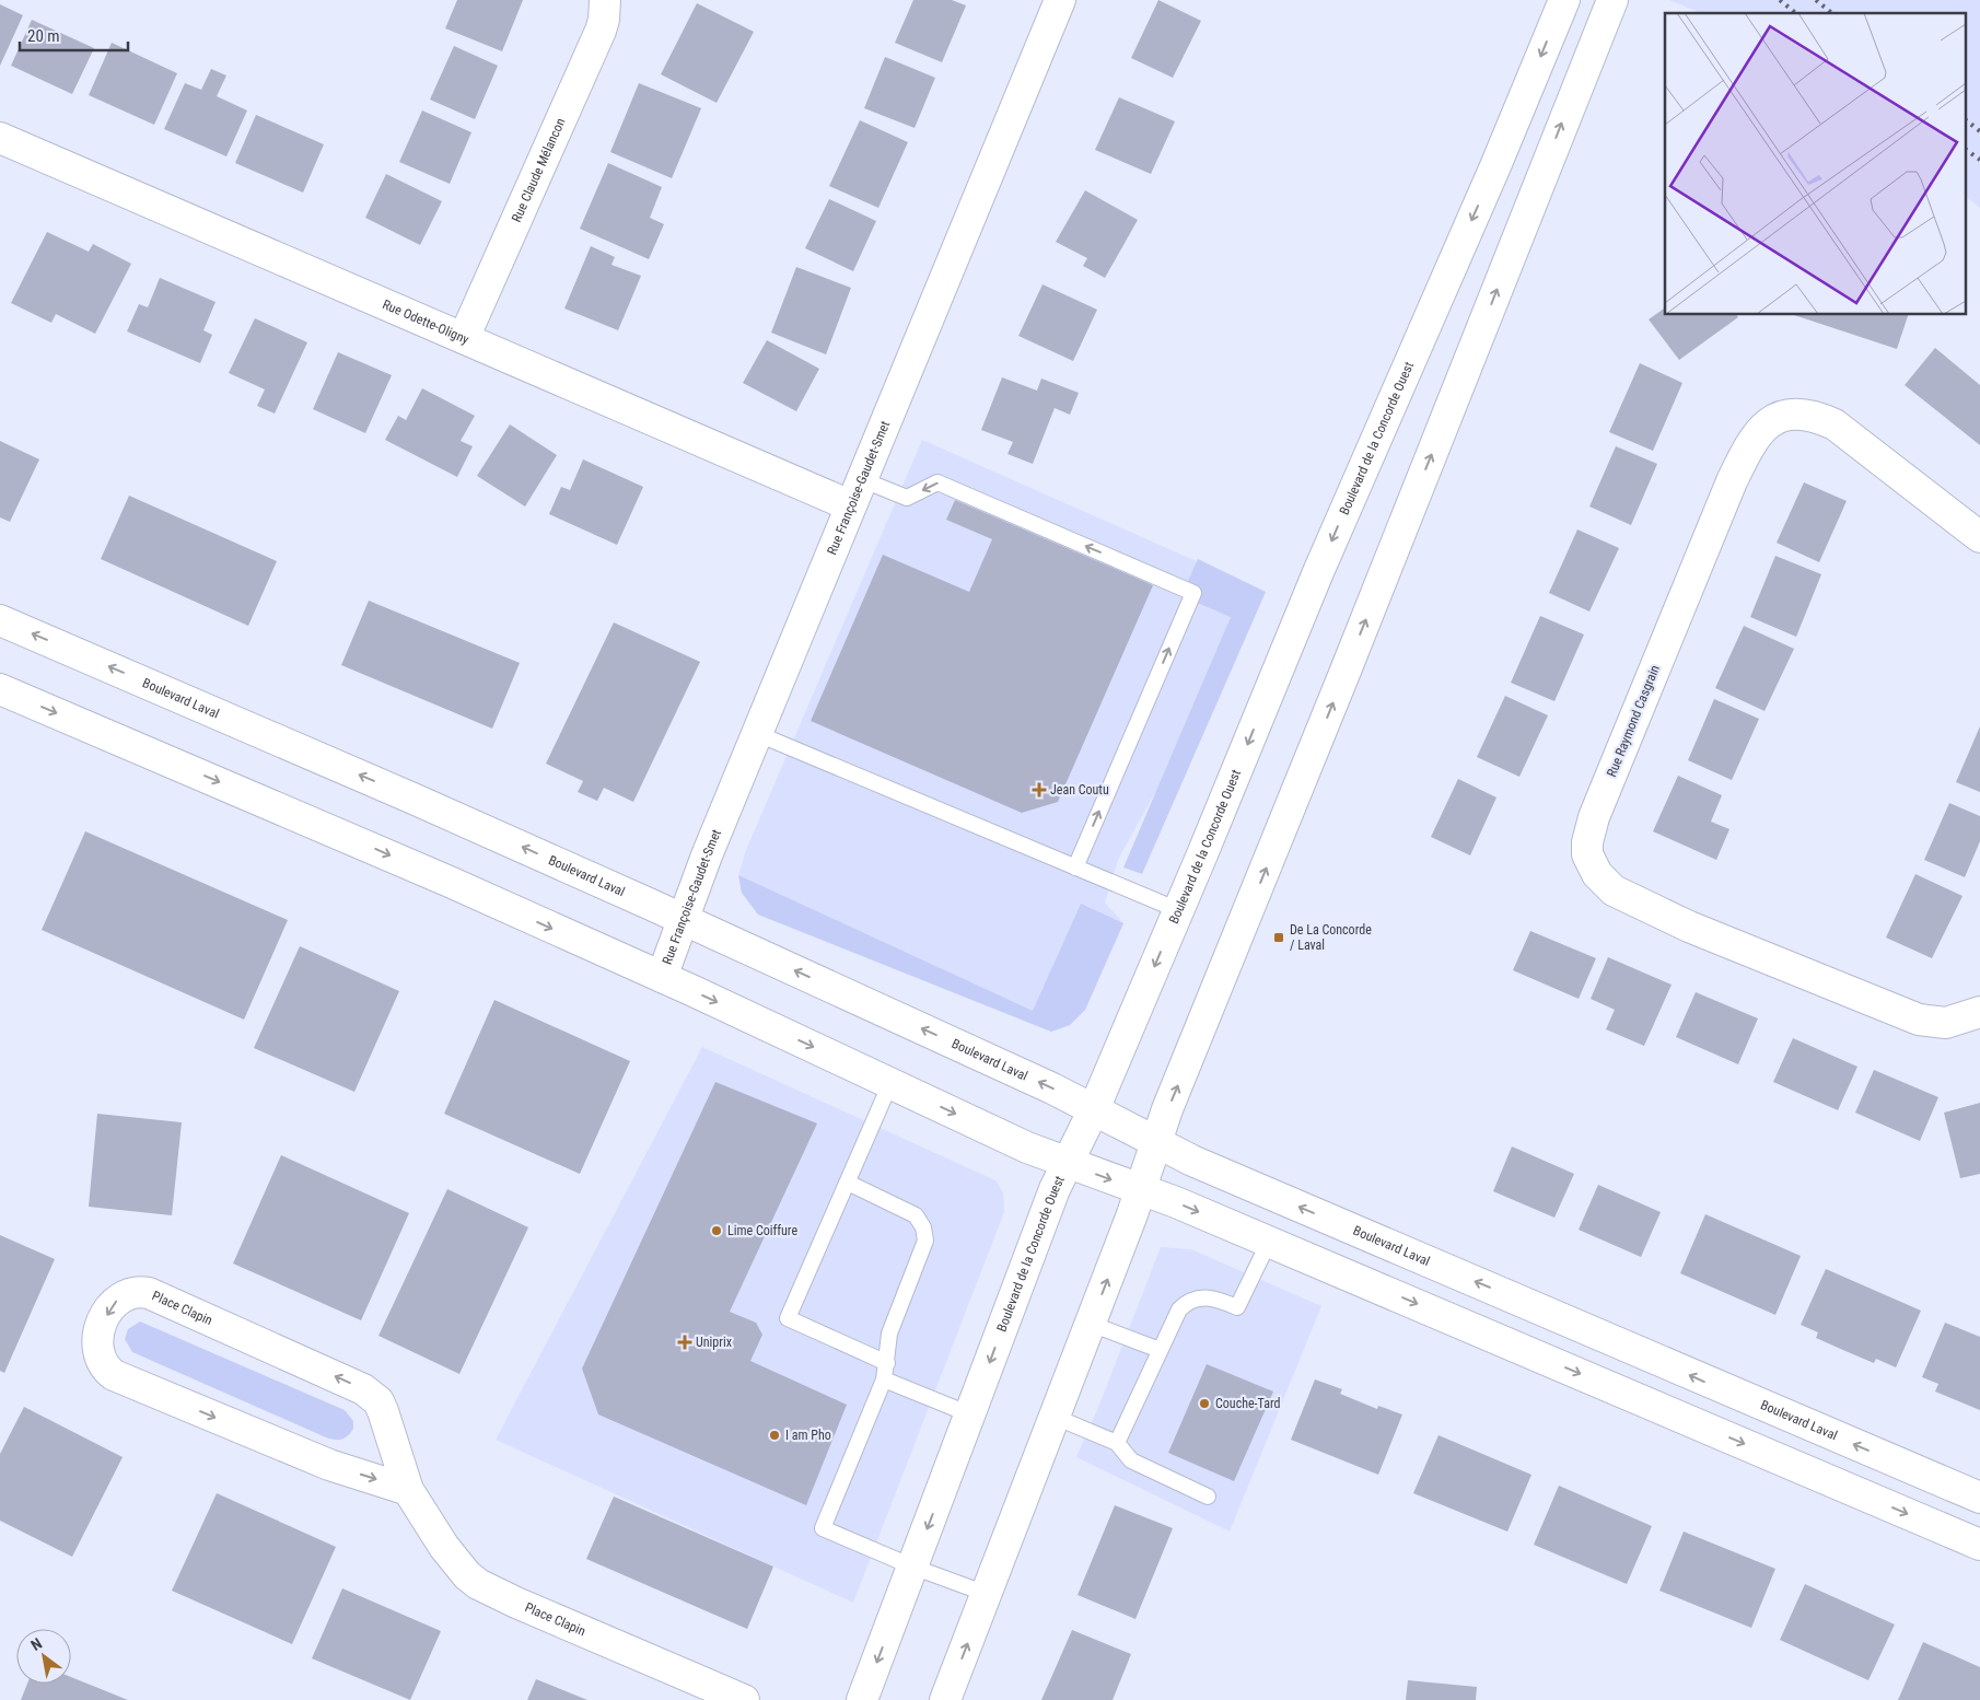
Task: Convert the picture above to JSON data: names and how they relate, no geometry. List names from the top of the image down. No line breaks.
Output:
{"streets":{"street":["Rue Claude Mélancon","Rue Odette-Oligny","Boulevard de la Concorde Ouest","Rue Françoise-Gaudet-Smet","Boulevard Laval","Rue Raymond Casgrain","Place Clapin"]},"crossings":[["Rue Claude Mélancon","Rue Odette-Oligny"],["Rue Odette-Oligny","Rue Françoise-Gaudet-Smet"],["Boulevard de la Concorde Ouest","Boulevard Laval"],["Rue Françoise-Gaudet-Smet","Boulevard Laval"]],"places":{"health":["Jean Coutu","Uniprix"],"transit":["De La Concorde / Laval"],"other":["Lime Coiffure","Couche-Tard","I am Pho"]},"scale_bar":"20 m","north":"top left"}
